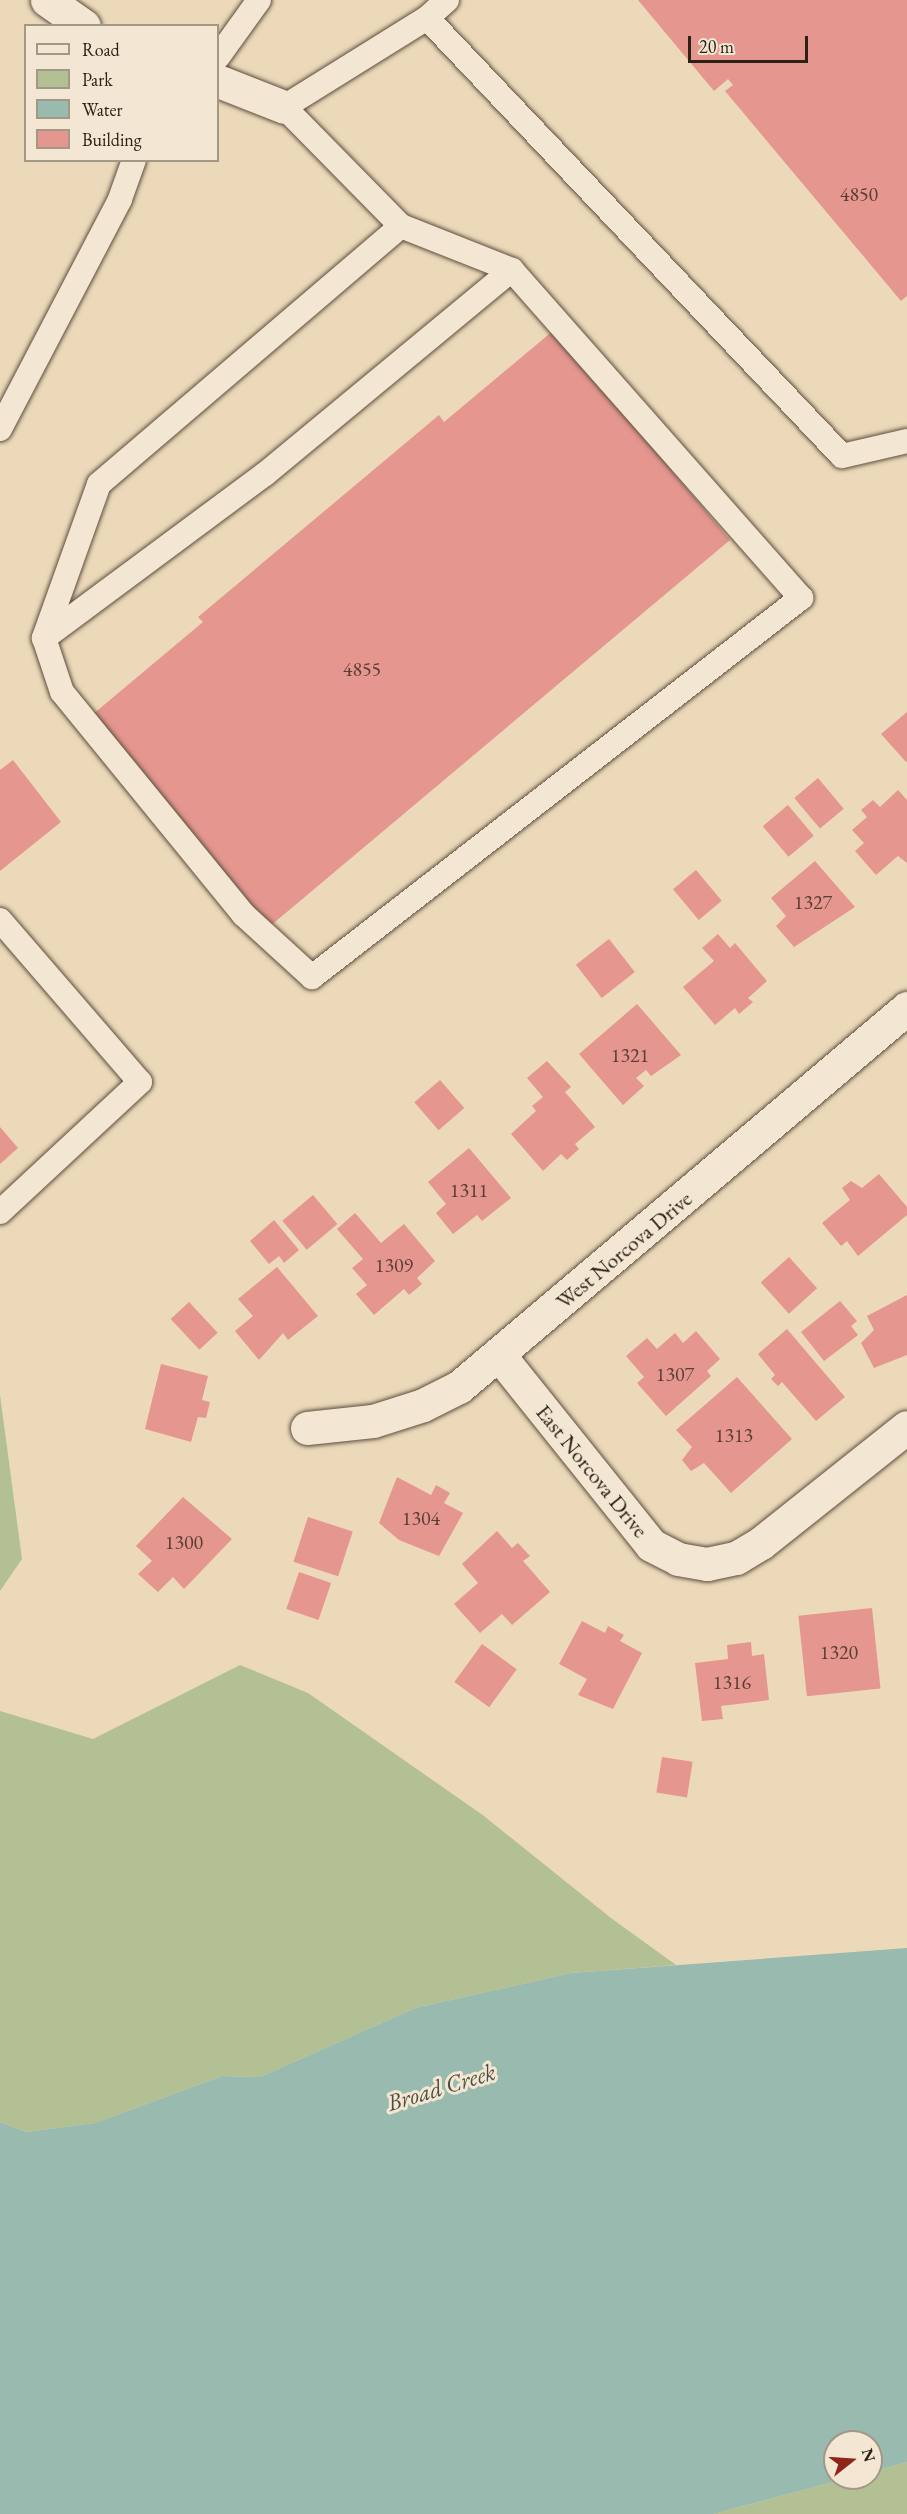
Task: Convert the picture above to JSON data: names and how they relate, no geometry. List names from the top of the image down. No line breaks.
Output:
{"streets":{"street":["West Norcova Drive","East Norcova Drive"]},"crossings":[["West Norcova Drive","East Norcova Drive"]],"water":["Broad Creek"],"house_numbers":["4850","4855","1327","1321","1311","1309","1307","1313","1304","1300","1320","1316"],"legend":["Road","Park","Water","Building"],"scale_bar":"20 m","north":"right"}
